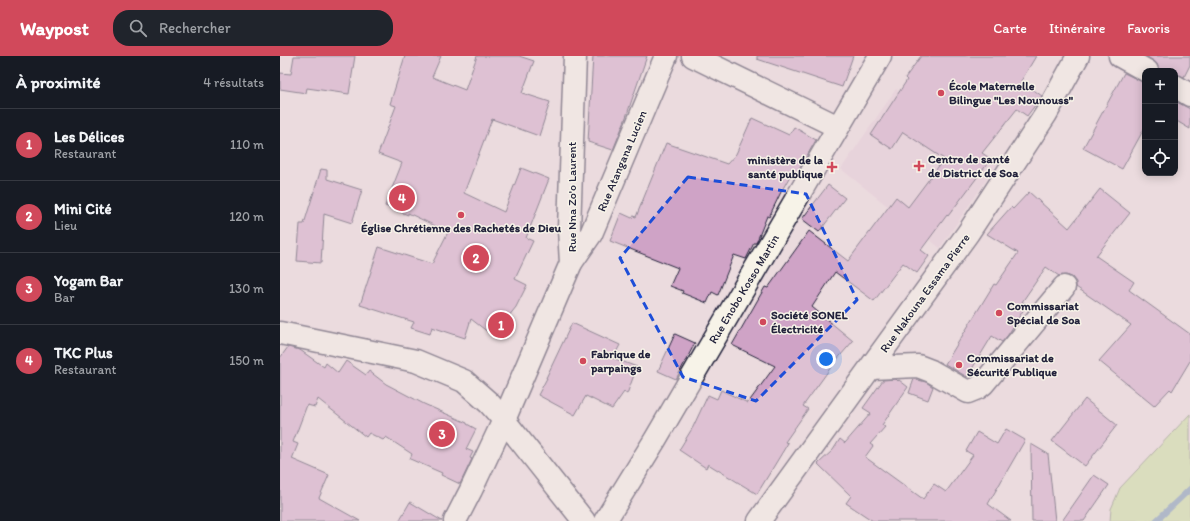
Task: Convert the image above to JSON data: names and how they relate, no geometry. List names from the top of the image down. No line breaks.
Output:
{"streets":{"street":["Rue Atangana Lucien","Rue Nna Zo'o Laurent","Rue Enobo Kosso Martin","Rue Nakouna Essama Pierre"]},"crossings":[["Rue Atangana Lucien","Rue Nna Zo'o Laurent"]],"places":{"other":["École Maternelle Bilingue \"Les Nounouss\"","Église Chrétienne des Rachetés de Dieu","Commissariat Spécial de Soa","Société SONEL Électricité","Fabrique de parpaings","Commissariat de Sécurité Publique"],"health":["Centre de santé de District de Soa","ministère de la santé publique"]},"page":{"header":"Waypost","search":"Rechercher","nav":["Carte","Itinéraire","Favoris"],"heading":["À proximité","4 résultats"],"map_buttons":["+","−"],"list":[{"mark":"1","name":"Les Délices","note":"Restaurant","value":"110 m"},{"mark":"2","name":"Mini Cité","note":"Lieu","value":"120 m"},{"mark":"3","name":"Yogam Bar","note":"Bar","value":"130 m"},{"mark":"4","name":"TKC Plus","note":"Restaurant","value":"150 m"}],"pins":["4","2","1","3"]}}
